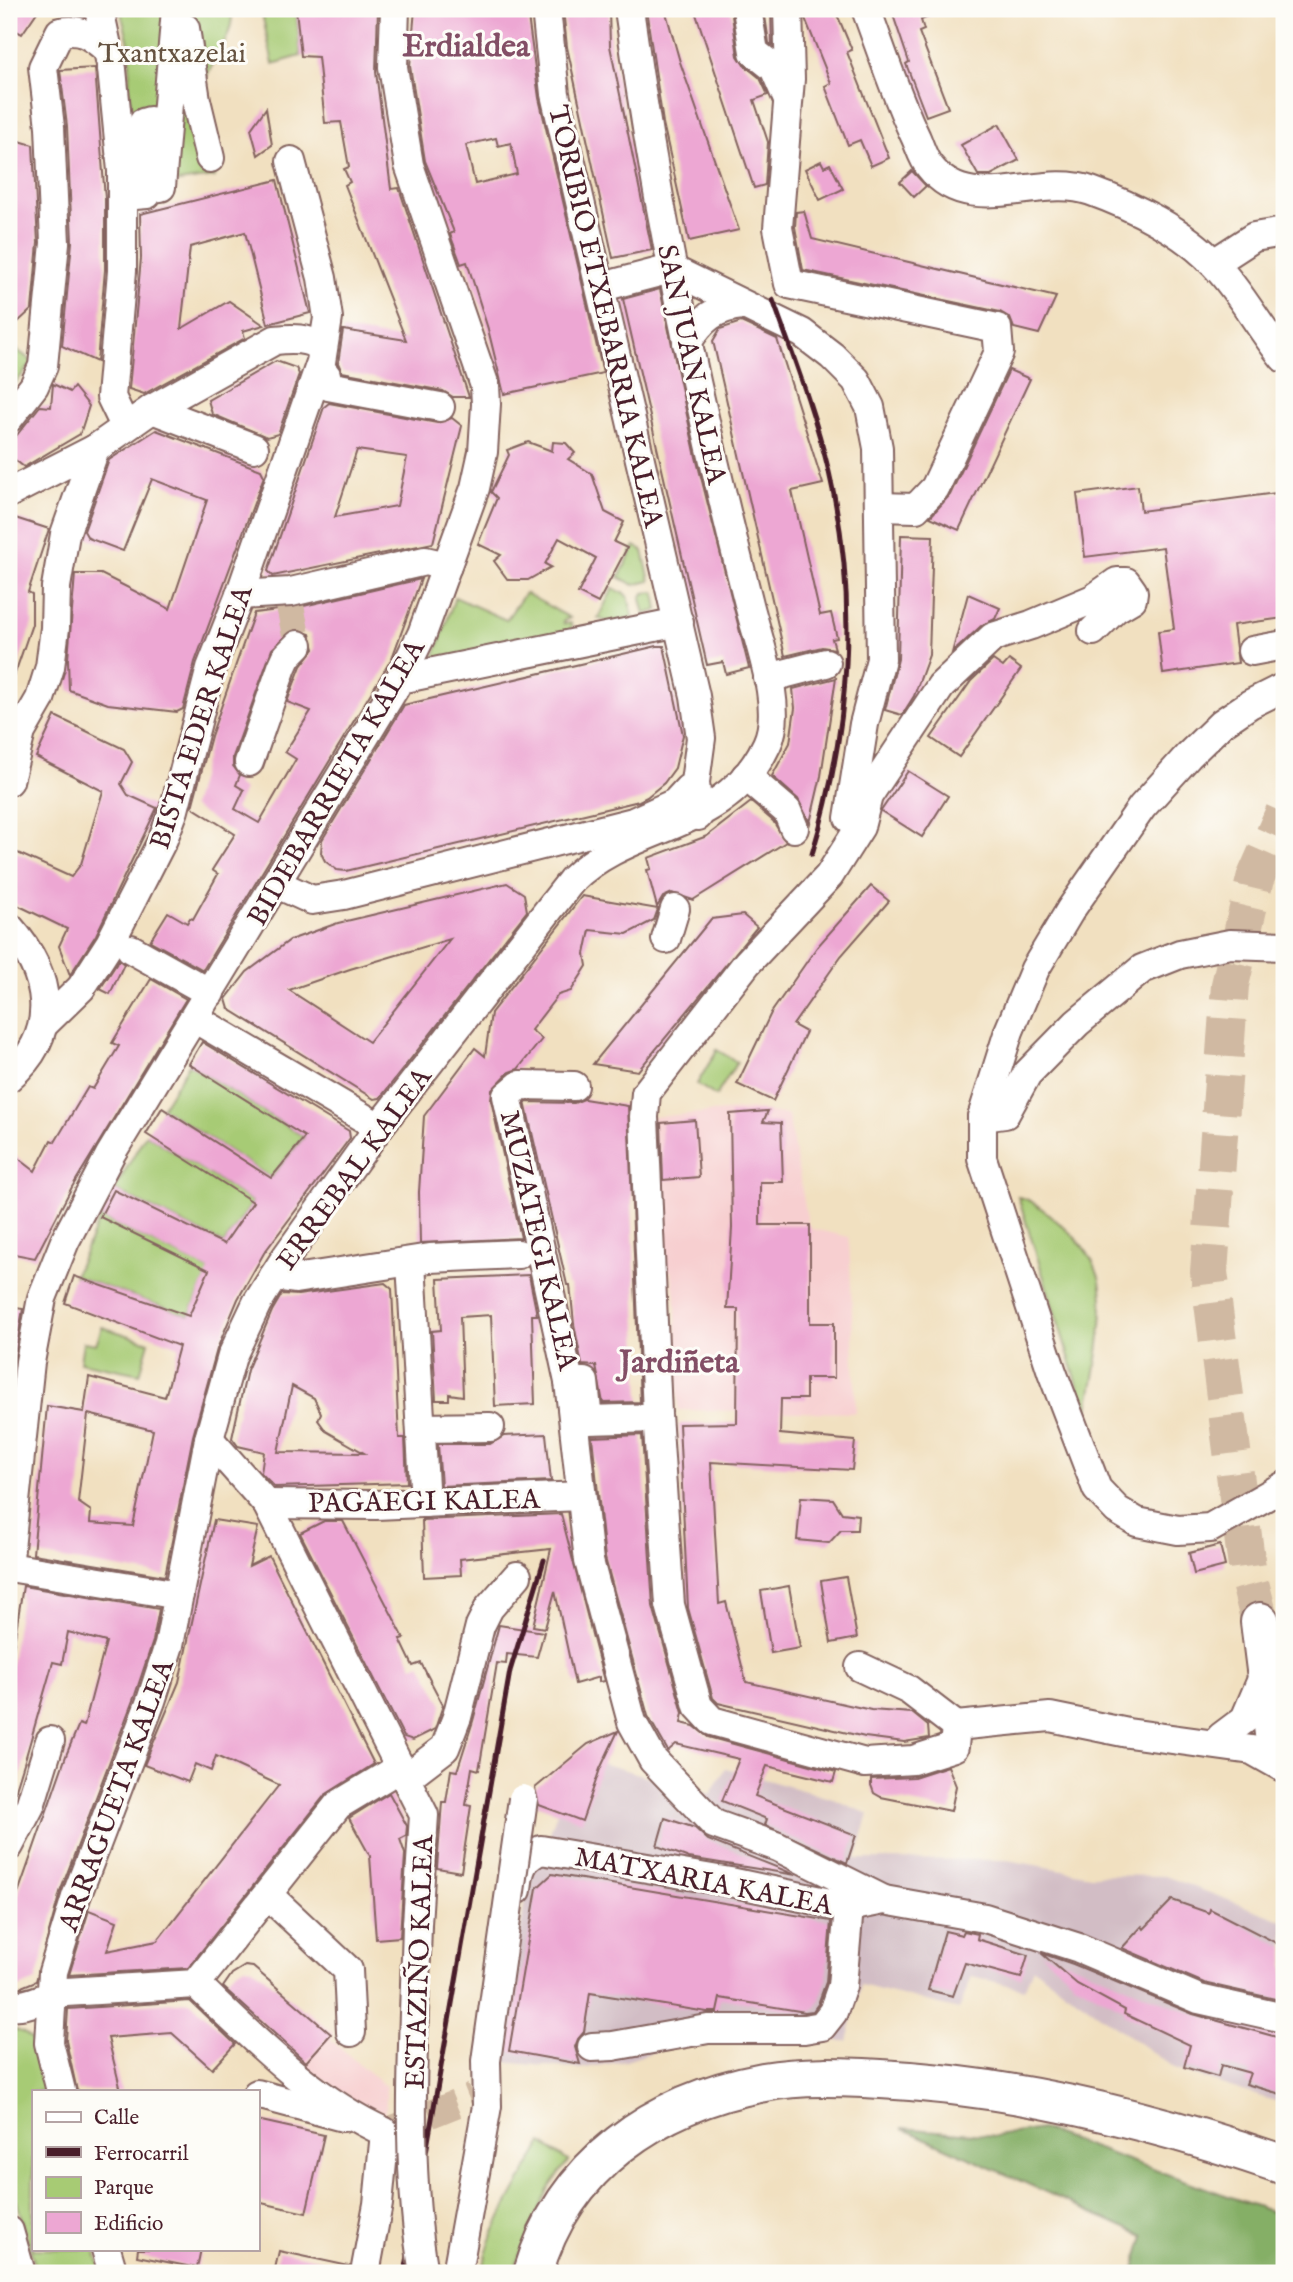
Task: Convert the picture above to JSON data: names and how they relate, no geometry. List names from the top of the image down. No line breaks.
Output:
{"streets":{"street":["TORIBIO ETXEBARRIA KALEA","SAN JUAN KALEA","BISTA EDER KALEA","BIDEBARRIETA KALEA","ERREBAL KALEA","MUZATEGI KALEA","PAGAEGI KALEA","ARRAGUETA KALEA","MATXARIA KALEA","ESTAZIÑO KALEA"]},"crossings":[["TORIBIO ETXEBARRIA KALEA","ERREBAL KALEA"],["ERREBAL KALEA","ARRAGUETA KALEA"],["ERREBAL KALEA","ESTAZIÑO KALEA"],["PAGAEGI KALEA","ESTAZIÑO KALEA"]],"districts":["Erdialdea","Jardiñeta"],"parks":["Txantxazelai"],"legend":["Calle","Ferrocarril","Parque","Edificio"]}
